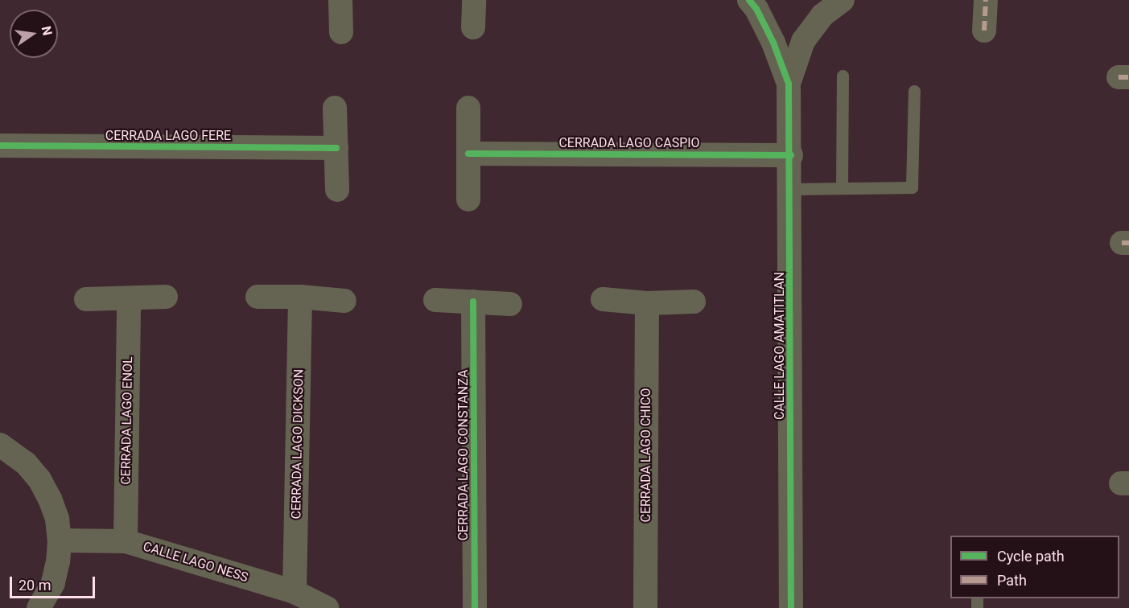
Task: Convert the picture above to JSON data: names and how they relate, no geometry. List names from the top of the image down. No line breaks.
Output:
{"streets":{"street":["CERRADA LAGO FERE","CERRADA LAGO CASPIO","CALLE LAGO AMATITLAN","CERRADA LAGO ENOL","CERRADA LAGO DICKSON","CERRADA LAGO CONSTANZA","CERRADA LAGO CHICO","CALLE LAGO NESS"]},"crossings":[["CERRADA LAGO CASPIO","CALLE LAGO AMATITLAN"],["CERRADA LAGO ENOL","CALLE LAGO NESS"],["CERRADA LAGO DICKSON","CALLE LAGO NESS"]],"legend":["Cycle path","Path"],"scale_bar":"20 m","north":"right"}
